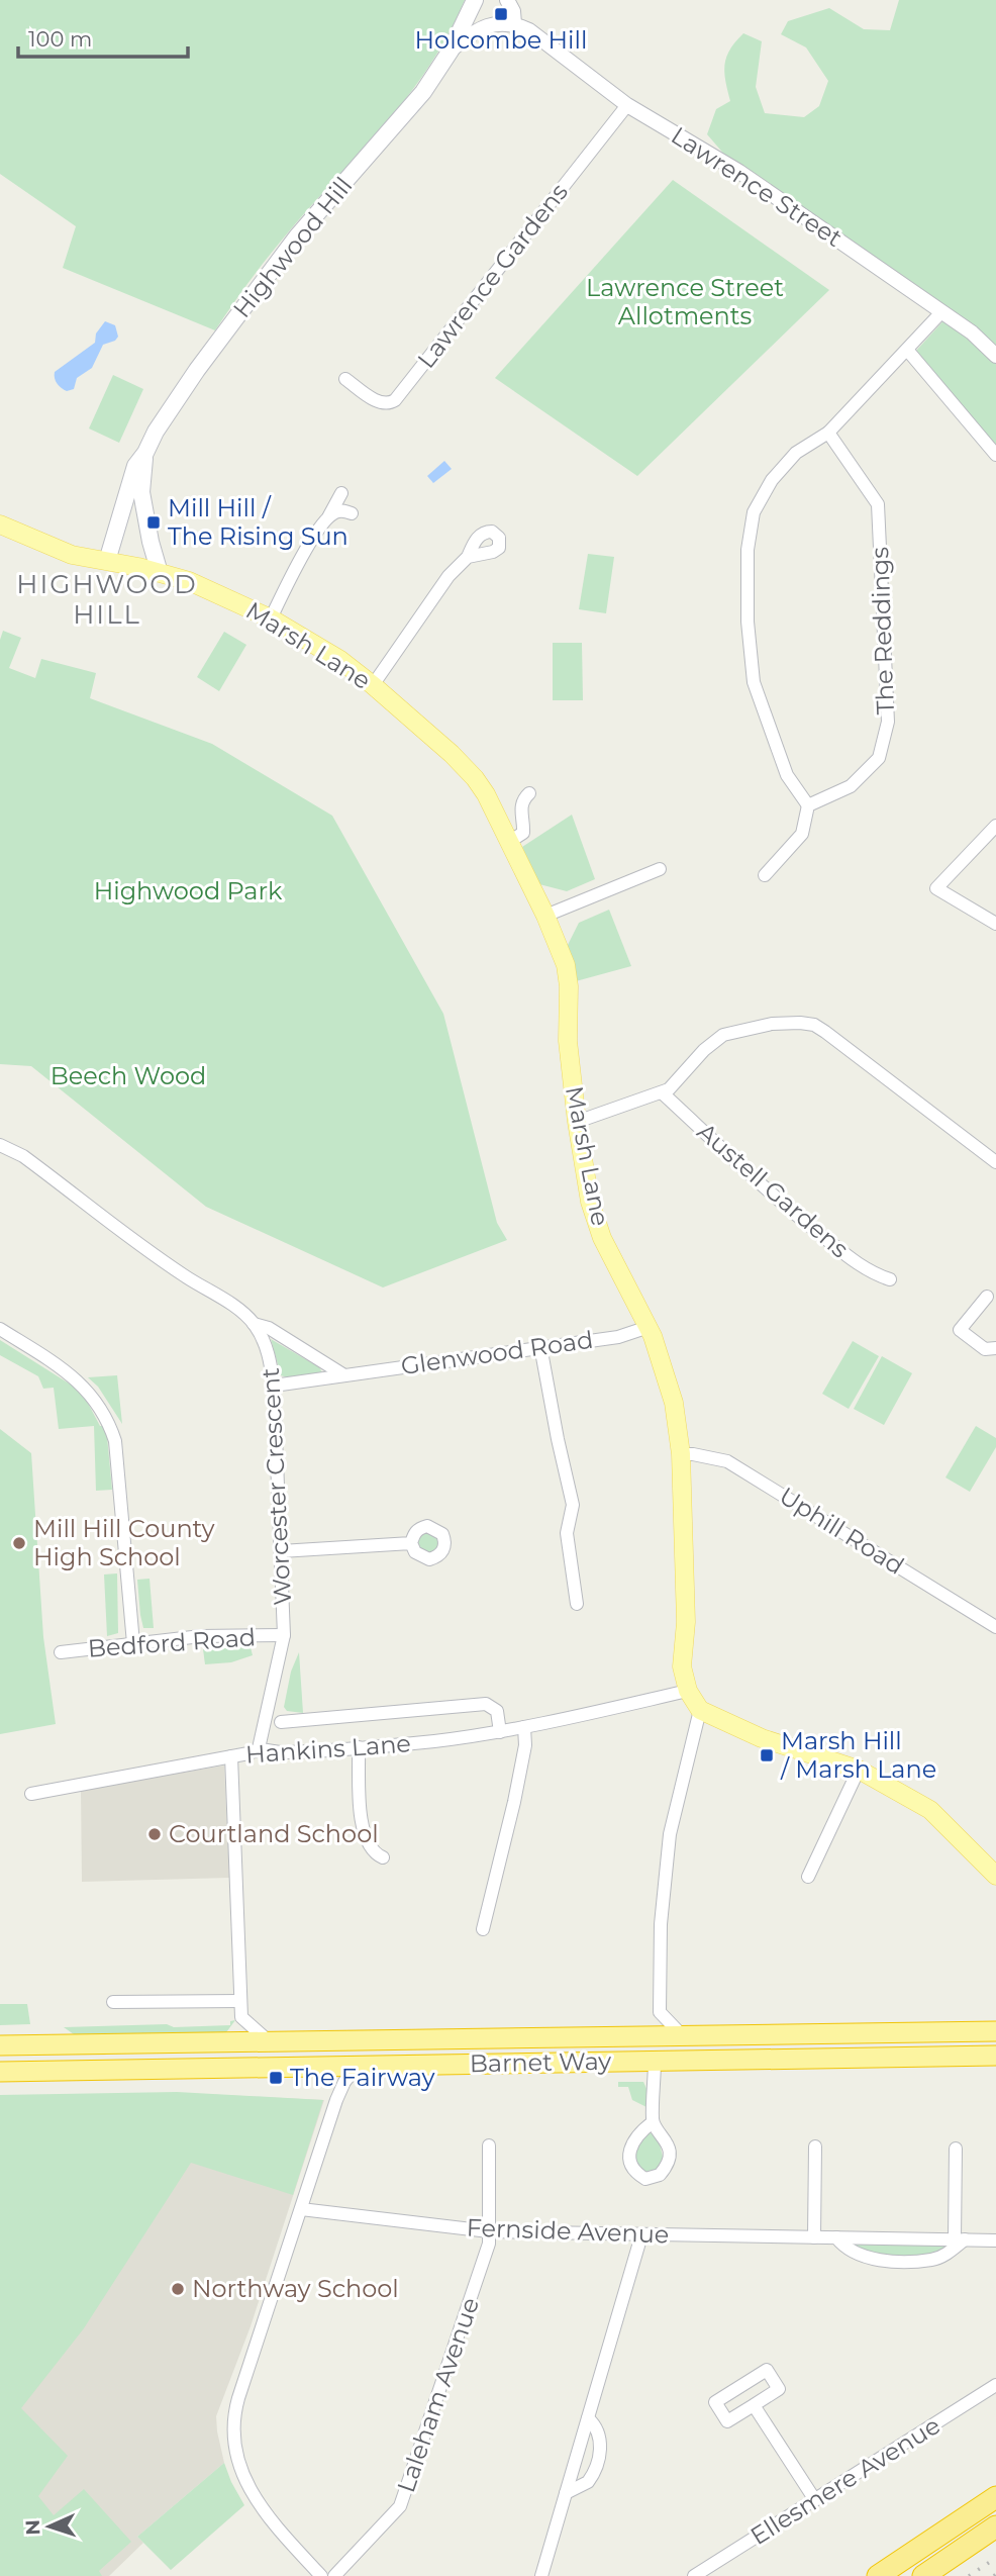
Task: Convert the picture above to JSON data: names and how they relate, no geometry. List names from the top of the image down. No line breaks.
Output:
{"streets":{"highway":["Barnet Way"],"main road":["Highwood Hill","Marsh Lane"],"street":["Lawrence Street","Lawrence Gardens","The Reddings","Austell Gardens","Glenwood Road","Worcester Crescent","Uphill Road","Bedford Road","Hankins Lane","Fernside Avenue","Laleham Avenue","Ellesmere Avenue"]},"crossings":[["Lawrence Street","Lawrence Gardens"],["Highwood Hill","Marsh Lane"],["Marsh Lane","Glenwood Road"],["Marsh Lane","Uphill Road"],["Marsh Lane","Hankins Lane"],["Glenwood Road","Worcester Crescent"],["Worcester Crescent","Bedford Road"],["Worcester Crescent","Hankins Lane"],["Fernside Avenue","Laleham Avenue"]],"districts":["HIGHWOOD HILL"],"parks":["Lawrence Street Allotments","Highwood Park","Beech Wood"],"places":{"transit":["Holcombe Hill","Mill Hill / The Rising Sun","Marsh Hill / Marsh Lane","The Fairway"],"other":["Mill Hill County High School","Courtland School","Northway School"]},"scale_bar":"100 m","north":"left"}
